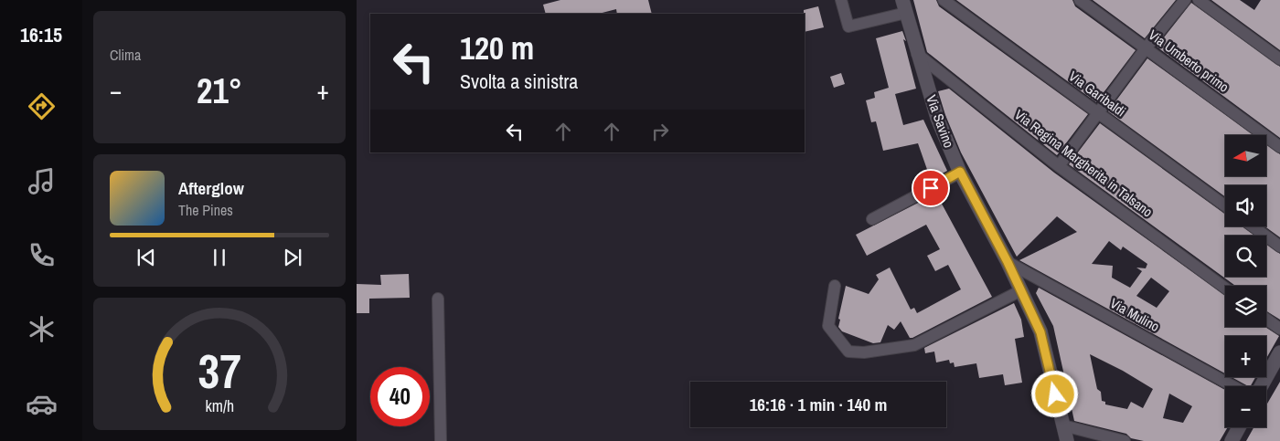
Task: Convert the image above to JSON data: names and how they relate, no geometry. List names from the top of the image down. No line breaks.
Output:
{"streets":{"street":["Via Umberto primo","Via Garibaldi","Via Savino","Via Regina Margherita in Talsano","Via Mulino"]},"crossings":[["Via Savino","Via Regina Margherita in Talsano"],["Via Savino","Via Mulino"]],"north":"left","page":{"tabs":"16:15","tile":"Clima","turn":["120 m","Svolta a sinistra"],"heat":["−","21°","+"],"map_buttons":["+","−"],"song":["Afterglow","The Pines"],"limit":"40","trip":"16:16 · 1 min · 140 m","gauge":["37","km/h"]}}
